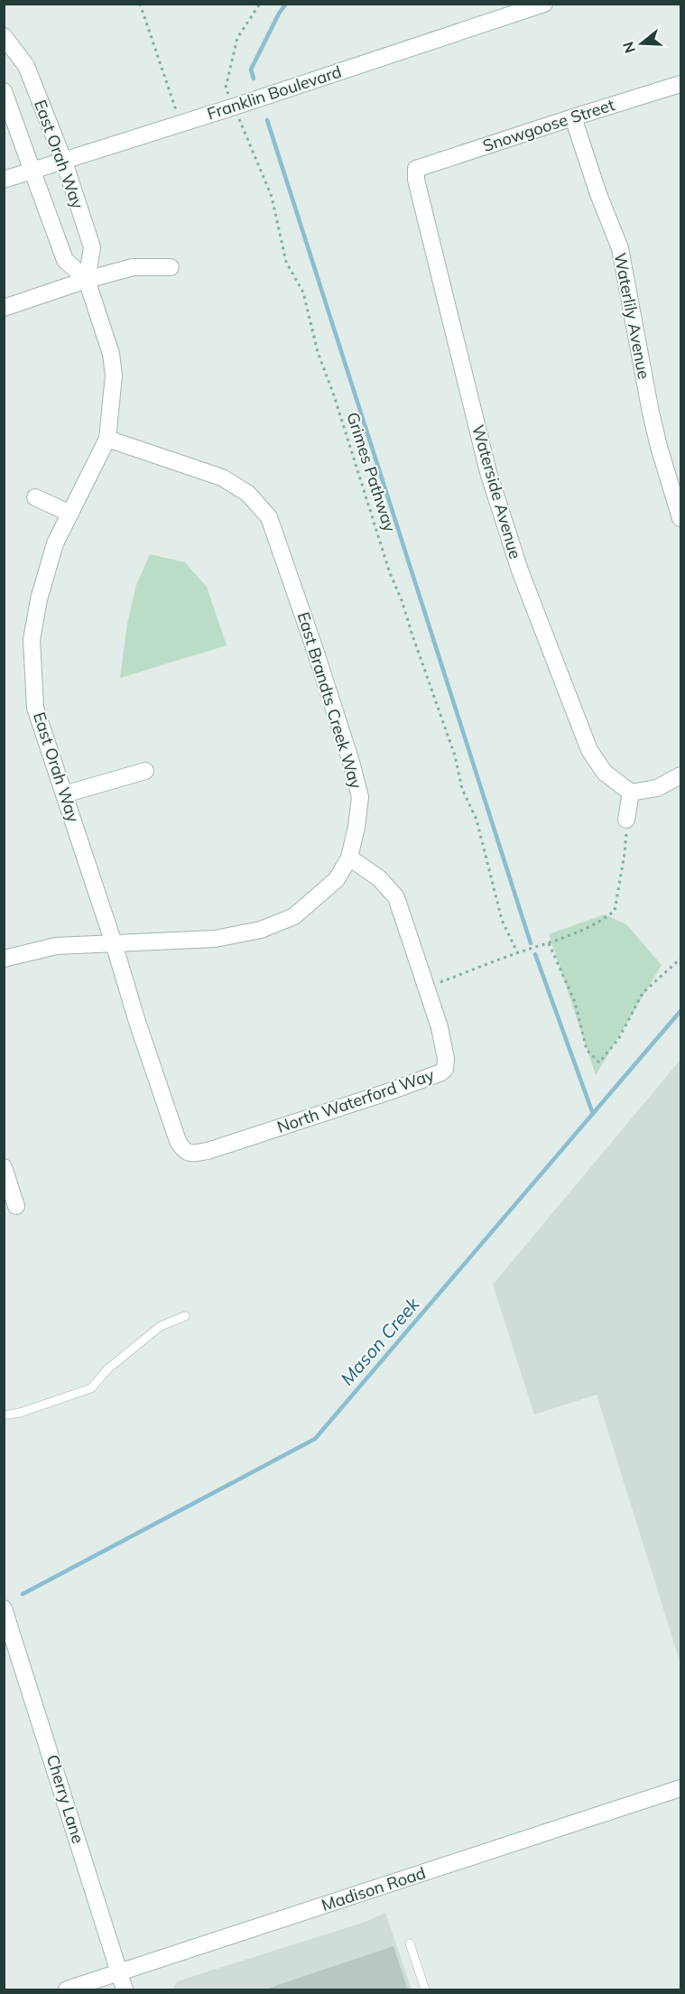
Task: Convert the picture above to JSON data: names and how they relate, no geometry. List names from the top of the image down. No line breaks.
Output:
{"streets":{"street":["Franklin Boulevard","Snowgoose Street","East Orah Way","Waterlily Avenue","Waterside Avenue","East Brandts Creek Way","North Waterford Way","Cherry Lane","Madison Road"],"path":["Grimes Pathway"]},"crossings":[["Franklin Boulevard","East Orah Way"],["Franklin Boulevard","Grimes Pathway"],["Snowgoose Street","Waterlily Avenue"],["Snowgoose Street","Waterside Avenue"],["East Orah Way","East Brandts Creek Way"],["East Orah Way","North Waterford Way"],["East Brandts Creek Way","North Waterford Way"],["Cherry Lane","Madison Road"]],"water":["Mason Creek"],"north":"left"}
